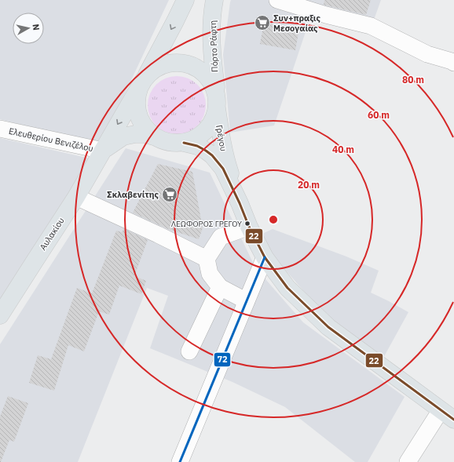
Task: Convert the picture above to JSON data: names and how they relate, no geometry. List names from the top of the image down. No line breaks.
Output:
{"streets":{"main road":["Πόρτο Ράφτη","Γρέγου","Αυλακίου"],"street":["Ελευθερίου Βενιζέλου"]},"crossings":[["Πόρτο Ράφτη","Γρέγου"],["Πόρτο Ράφτη","Αυλακίου"],["Γρέγου","Αυλακίου"],["Ελευθερίου Βενιζέλου","Αυλακίου"]],"places":{"supermarket":["Συν+πραξις Μεσογαίας","Σκλαβενίτης"],"other":["ΛΕΩΦΟΡΟΣ ΓΡΕΓΟΥ"]},"lines":["transit line 22","transit line 72"],"north":"right","rings":["80 m","60 m","40 m","20 m"]}
